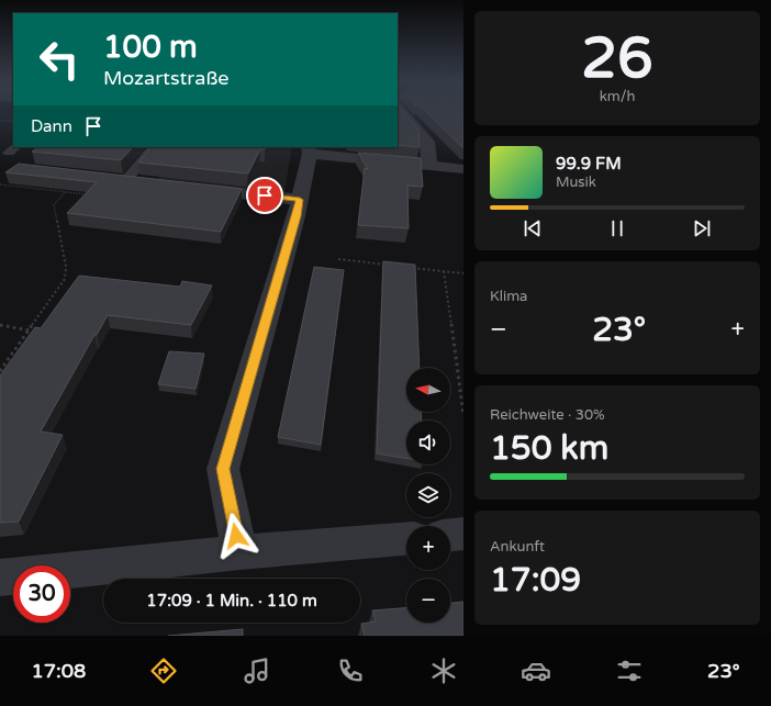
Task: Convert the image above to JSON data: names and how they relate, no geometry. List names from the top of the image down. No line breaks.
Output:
{"north":"left","page":{"tile":[["26","km/h"],"Klima",["Reichweite · 30%","150 km"],["Ankunft","17:09"]],"turn":["100 m","Mozartstraße"],"then":"Dann","song":["99.9 FM","Musik"],"heat":["−","23°","+"],"map_buttons":["+","−"],"limit":"30","trip":"17:09 · 1 Min. · 110 m","tabs":["17:08","23°"]}}
